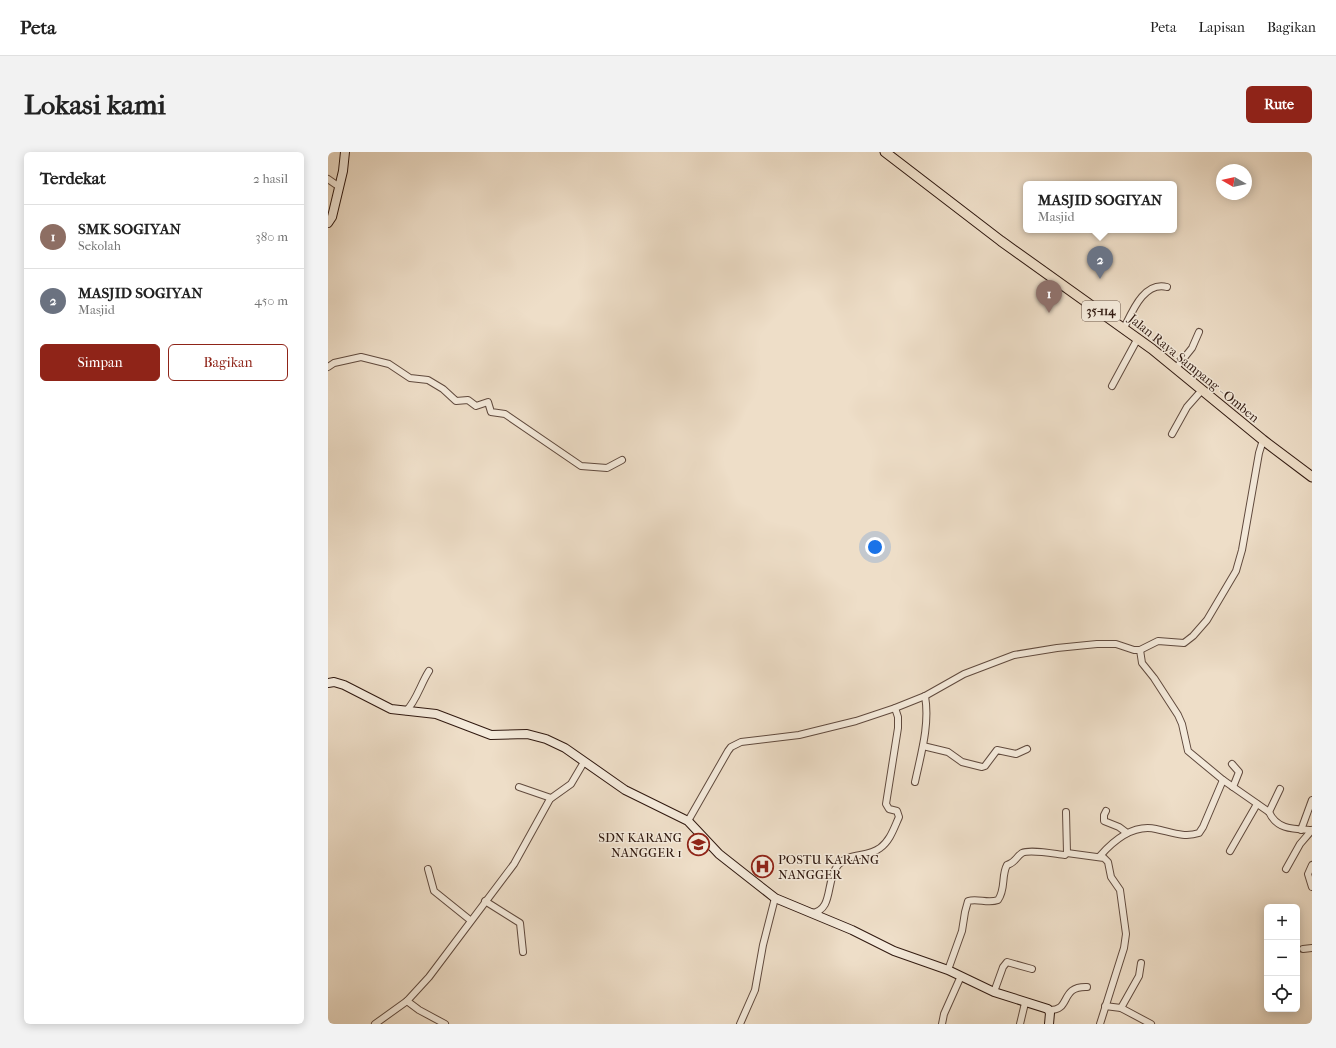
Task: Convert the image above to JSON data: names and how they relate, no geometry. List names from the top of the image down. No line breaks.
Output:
{"streets":{"main road":["35-114","Jalan Raya Sampang - Omben"]},"places":{"school or university":["SDN KARANG NANGGER 1"],"hospital":["POSTU KARANG NANGGER"]},"north":"left","page":{"header":"Peta","nav":["Peta","Lapisan","Bagikan"],"buttons":["Rute",["Simpan","Bagikan"]],"title":"Lokasi kami","heading":["Terdekat","2 hasil"],"popup":["MASJID SOGIYAN","Masjid"],"list":[{"mark":"1","name":"SMK SOGIYAN","note":"Sekolah","value":"380 m"},{"mark":"2","name":"MASJID SOGIYAN","note":"Masjid","value":"450 m"}],"pins":["2","1"],"map_buttons":["+","−"]}}
